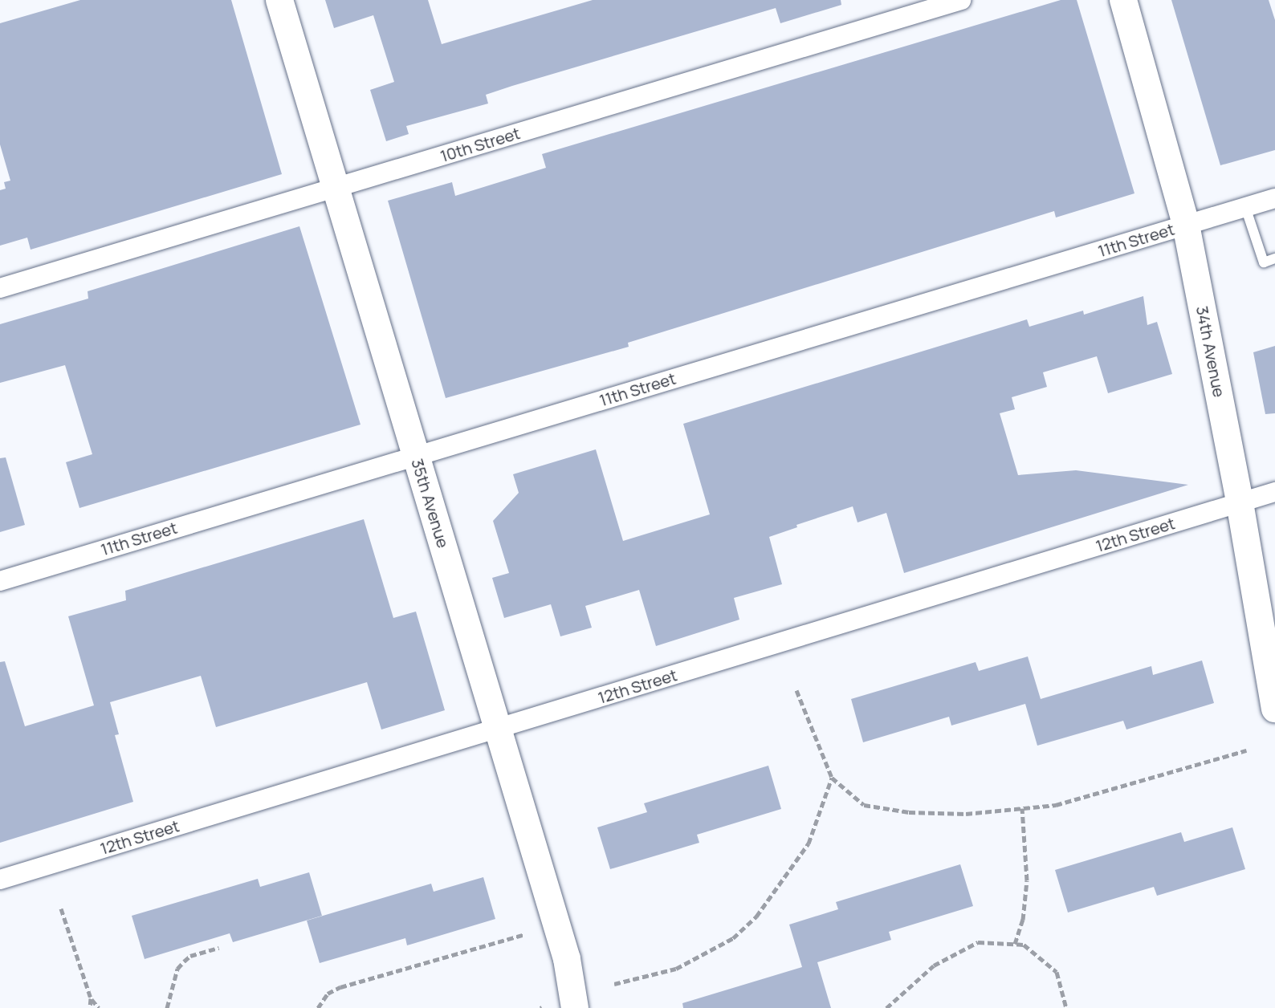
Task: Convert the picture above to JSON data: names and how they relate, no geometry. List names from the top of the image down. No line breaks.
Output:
{"streets":{"street":["10th Street","11th Street","34th Avenue","35th Avenue","12th Street"]},"crossings":[["10th Street","35th Avenue"],["11th Street","34th Avenue"],["11th Street","35th Avenue"],["34th Avenue","12th Street"],["35th Avenue","12th Street"]]}
